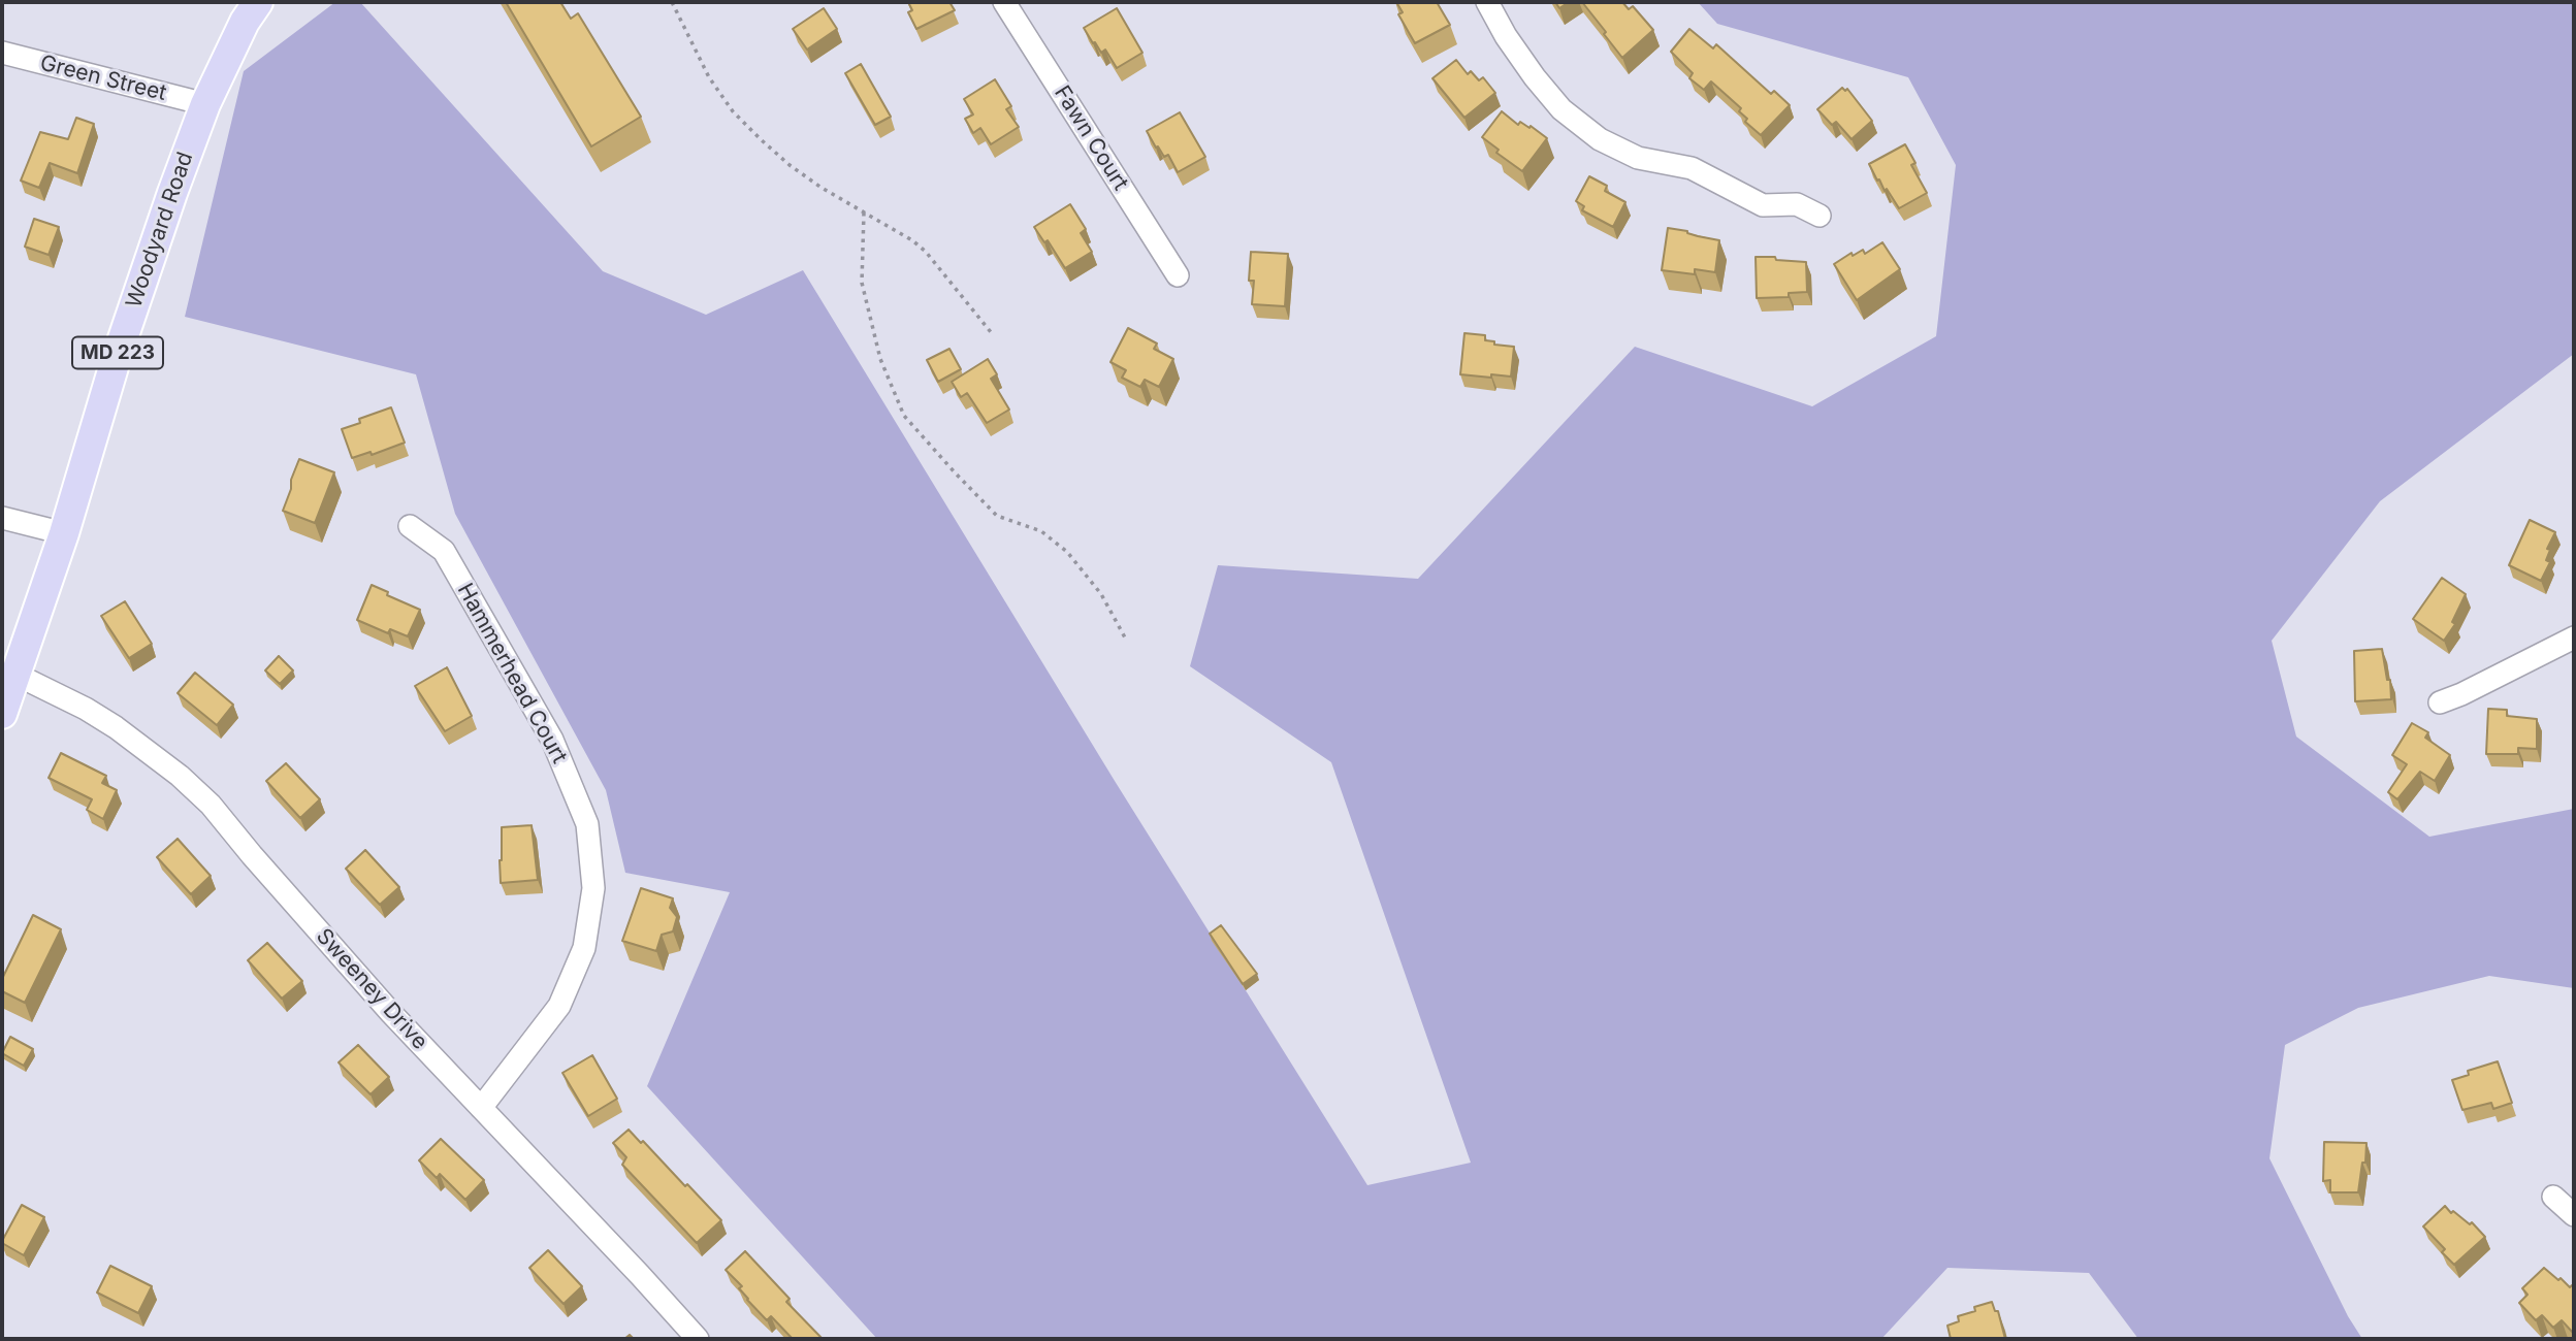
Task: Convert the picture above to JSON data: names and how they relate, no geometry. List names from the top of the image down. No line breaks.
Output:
{"streets":{"main road":["Woodyard Road","MD 223"],"street":["Green Street","Fawn Court","Hammerhead Court","Sweeney Drive"]},"crossings":[["Green Street","Woodyard Road"],["Woodyard Road","Sweeney Drive"],["Hammerhead Court","Sweeney Drive"]]}
